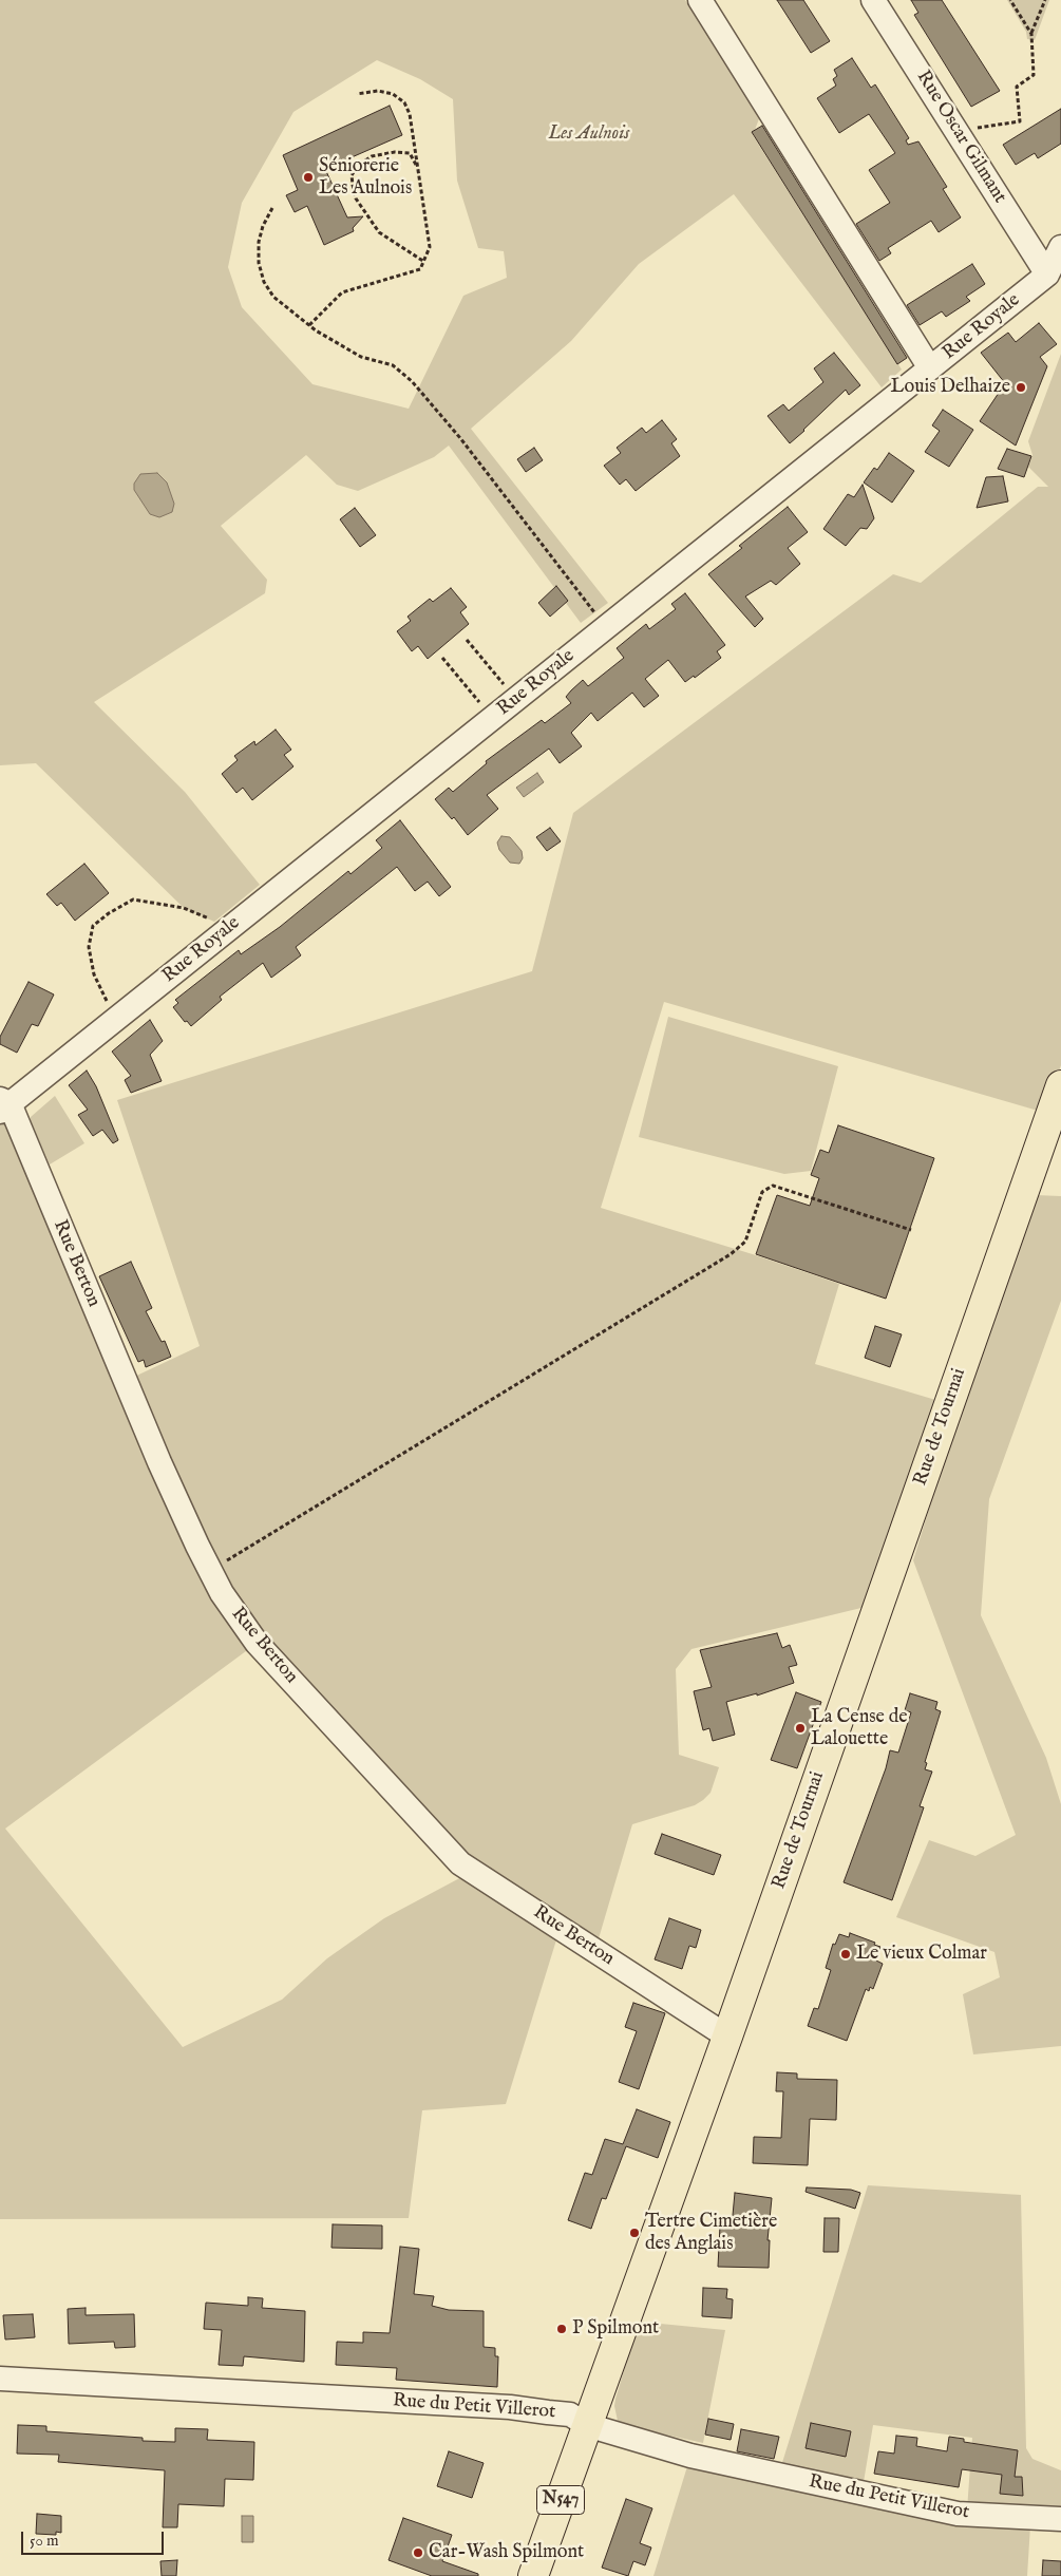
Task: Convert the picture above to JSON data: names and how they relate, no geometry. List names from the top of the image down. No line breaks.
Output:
{"streets":{"main road":["Rue de Tournai","N547"],"street":["Rue Oscar Gilmant","Rue Royale","Rue Berton","Rue du Petit Villerot"]},"crossings":[["Rue Oscar Gilmant","Rue Royale"],["Rue Royale","Rue Berton"],["Rue Berton","Rue de Tournai"],["Rue de Tournai","Rue du Petit Villerot"],["Rue de Tournai","N547"],["Rue du Petit Villerot","N547"]],"parks":["Les Aulnois"],"places":["Séniorerie Les Aulnois","Louis Delhaize","La Cense de Lalouette","Le vieux Colmar","Tertre Cimetière des Anglais","P Spilmont","Car-Wash Spilmont"],"scale_bar":"50 m"}
